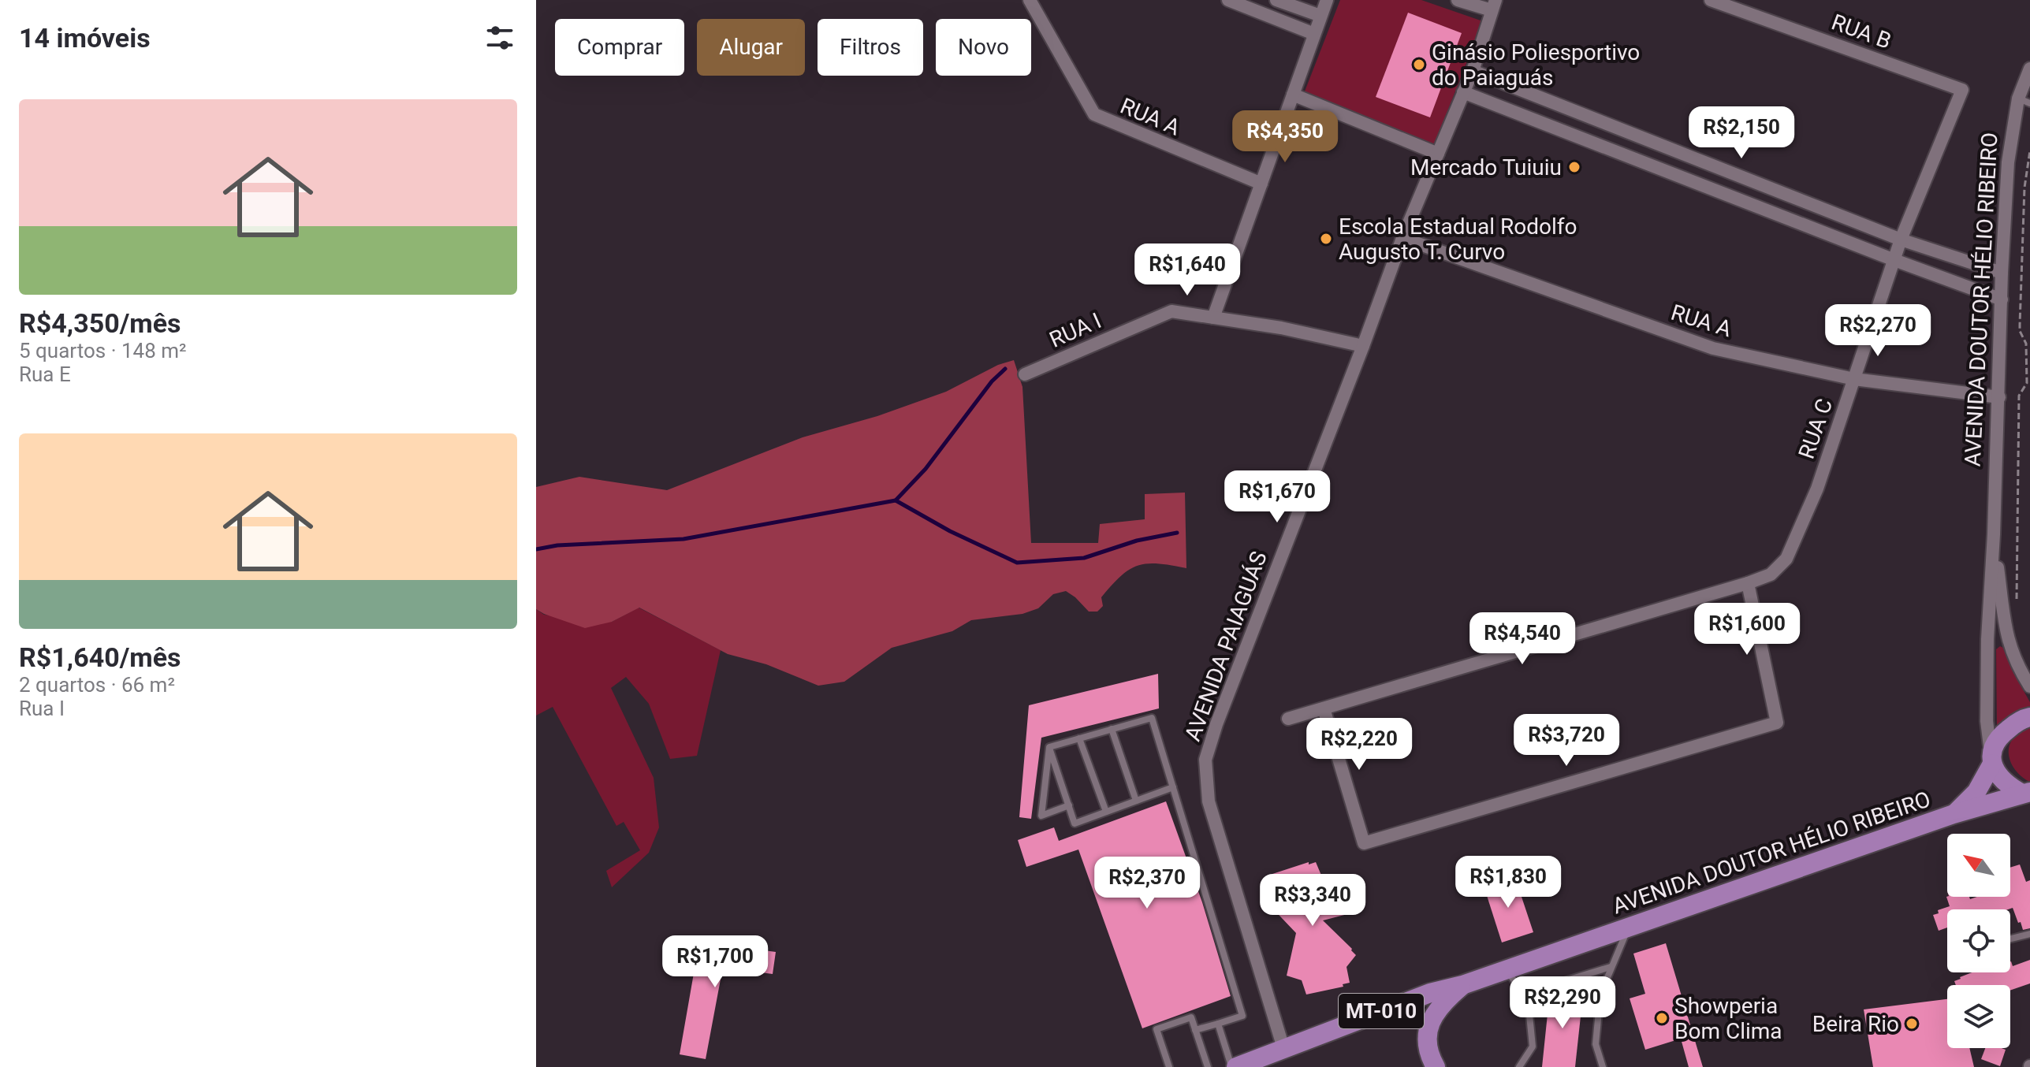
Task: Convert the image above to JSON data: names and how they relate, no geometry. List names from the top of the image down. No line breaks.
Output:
{"streets":{"main road":["AVENIDA DOUTOR HÉLIO RIBEIRO","MT-010"],"street":["RUA B","RUA A","RUA I","RUA C","AVENIDA PAIAGUÁS"]},"crossings":[["RUA B","RUA C"],["RUA A","AVENIDA DOUTOR HÉLIO RIBEIRO"],["RUA A","RUA C"],["RUA A","AVENIDA PAIAGUÁS"],["AVENIDA DOUTOR HÉLIO RIBEIRO","MT-010"],["RUA I","AVENIDA PAIAGUÁS"],["AVENIDA PAIAGUÁS","MT-010"]],"places":["Ginásio Poliesportivo do Paiaguás","Mercado Tuiuiu","Escola Estadual Rodolfo Augusto T. Curvo","Showperia Bom Clima","Beira Rio"],"north":"top left","page":{"heading":"14 imóveis","chip":["Comprar","Alugar","Filtros","Novo"],"list":[{"name":"R$4,350/mês","note":"5 quartos · 148 m² · Rua E"},{"name":"R$1,640/mês","note":"2 quartos · 66 m² · Rua I"}],"price":["R$2,150","R$4,350","R$1,640","R$2,270","R$1,670","R$1,600","R$4,540","R$3,720","R$2,220","R$1,830","R$2,370","R$3,340","R$1,700","R$2,290"]}}
